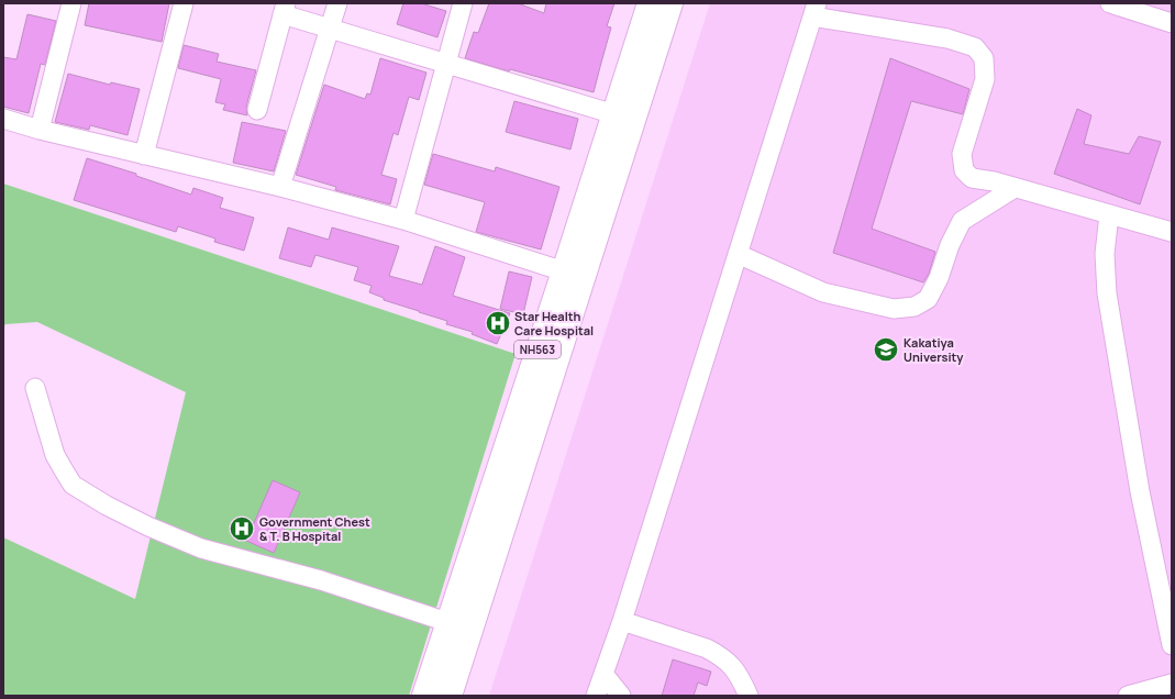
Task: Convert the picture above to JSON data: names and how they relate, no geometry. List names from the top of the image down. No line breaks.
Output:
{"streets":{"highway":["NH563"]},"places":{"hospital":["Star Health Care Hospital","Government Chest & T. B Hospital"],"school or university":["Kakatiya University"]}}
